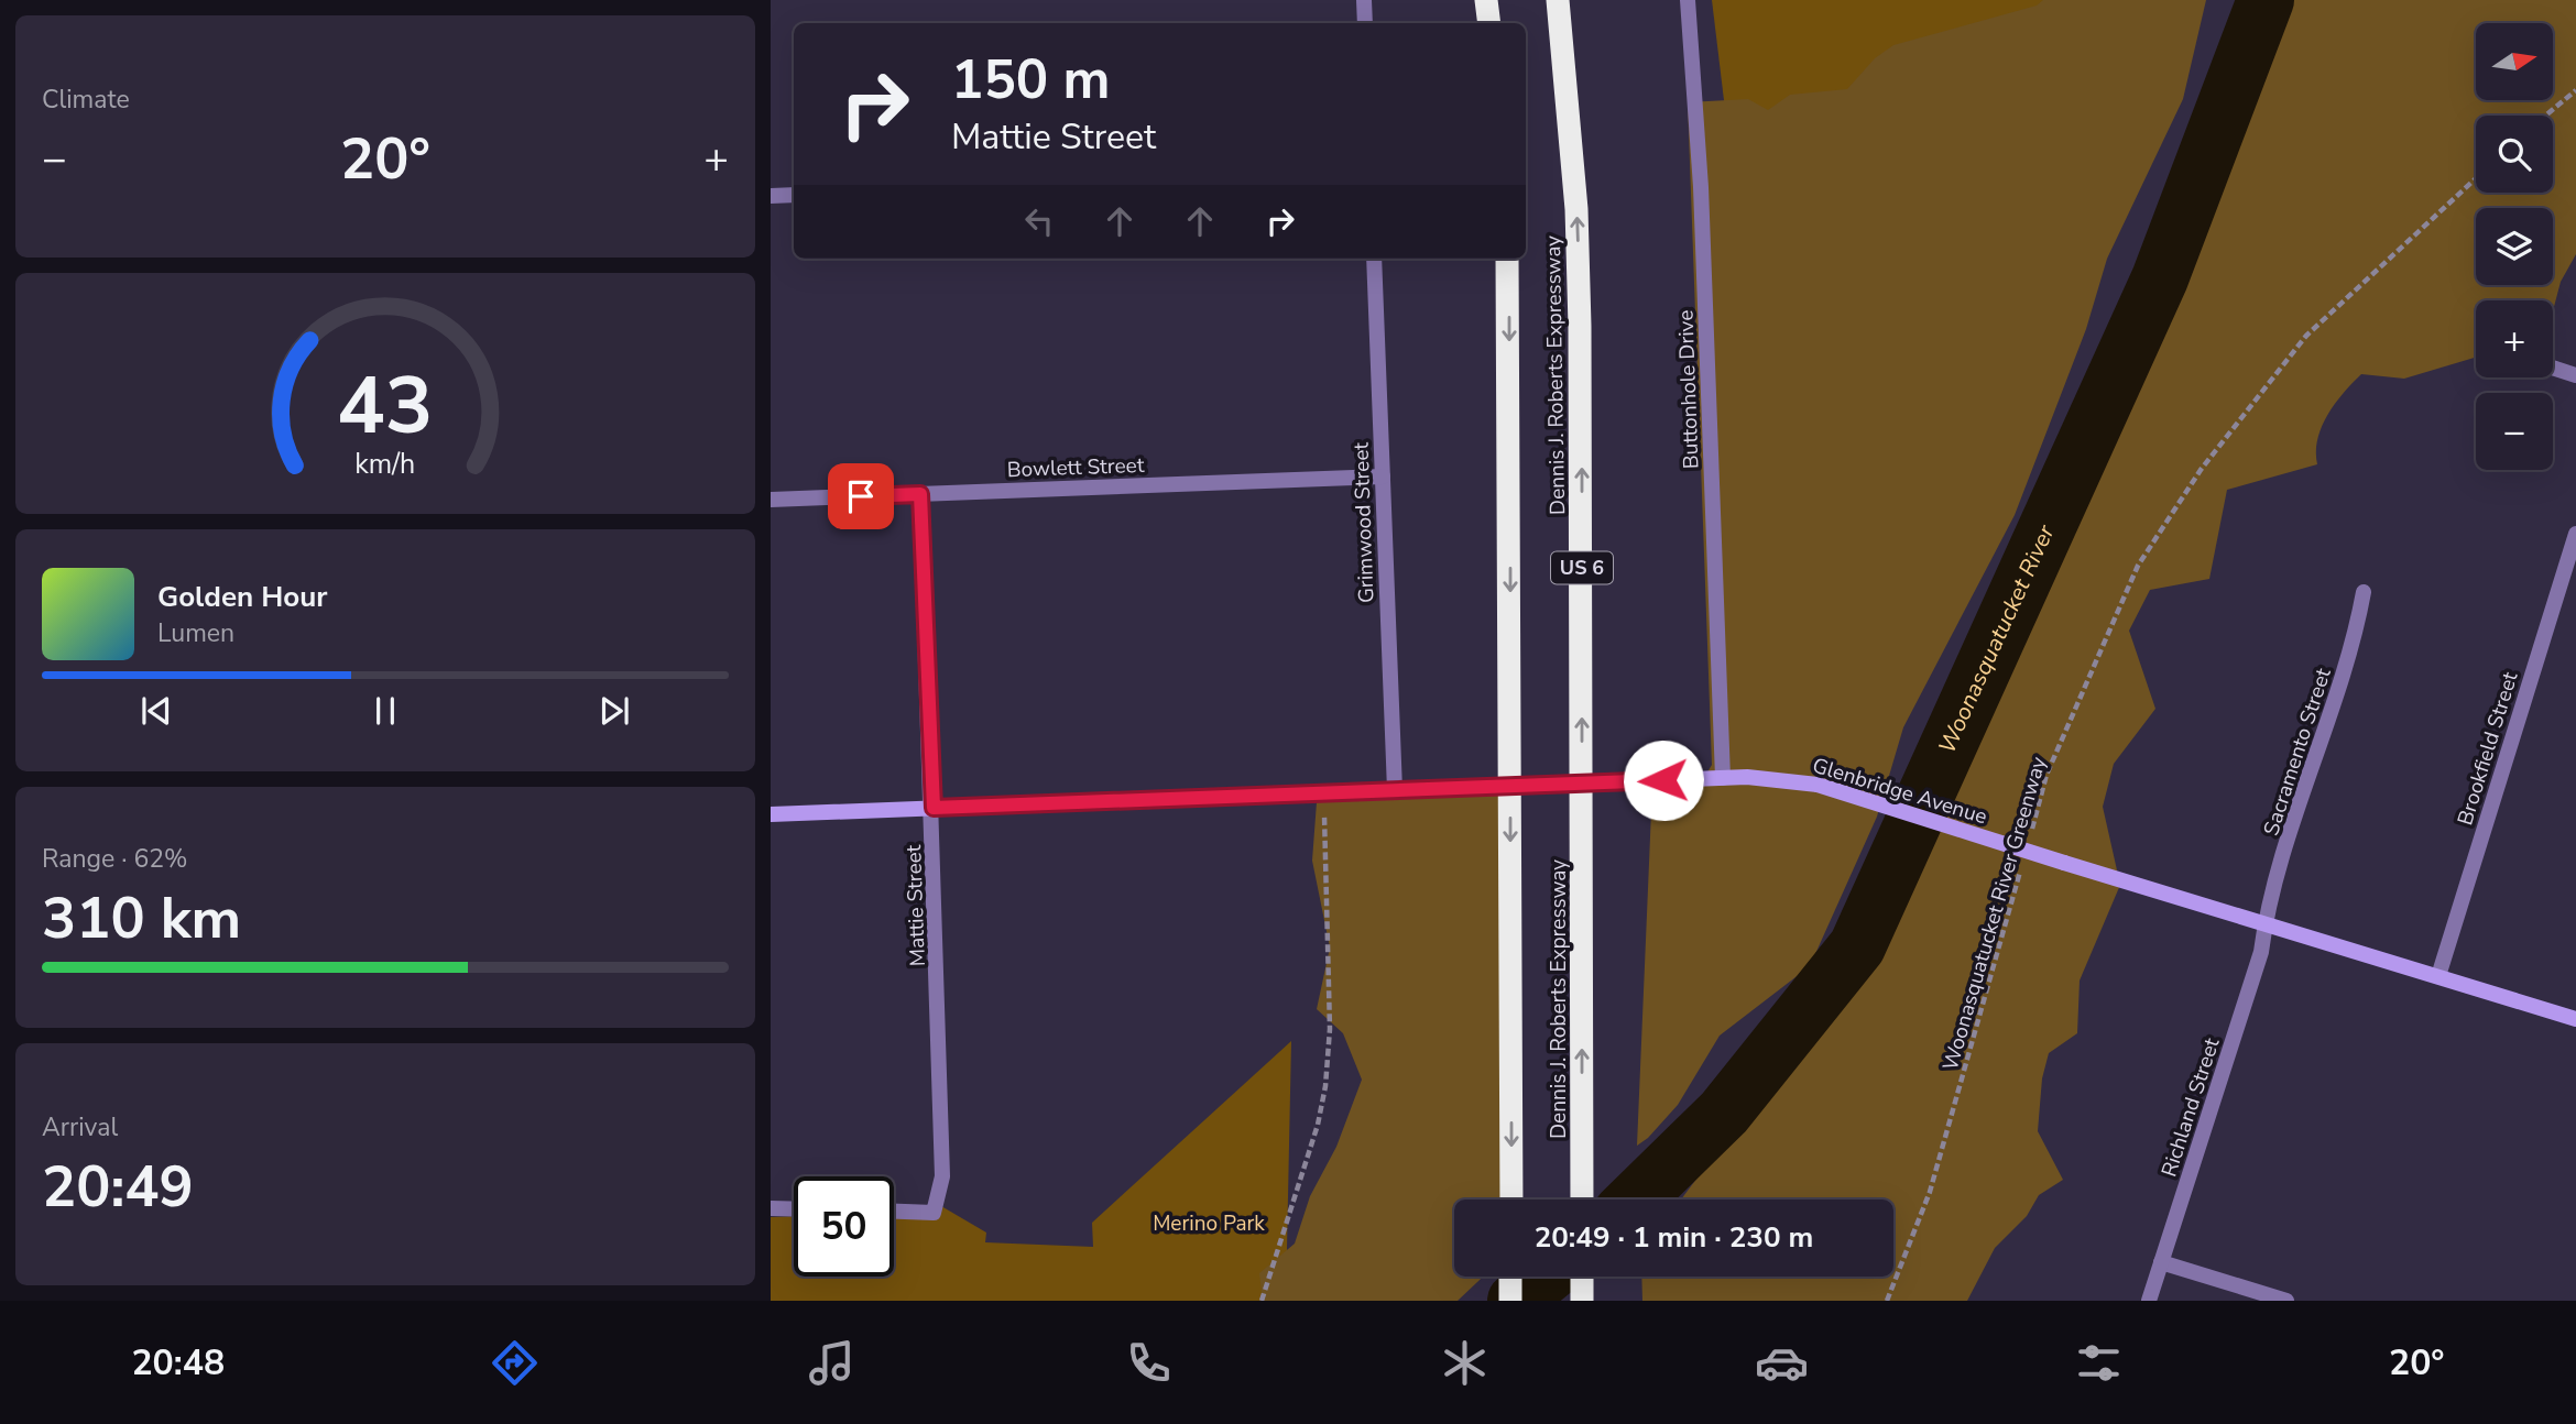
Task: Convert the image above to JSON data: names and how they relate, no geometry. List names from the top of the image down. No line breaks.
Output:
{"streets":{"highway":["Dennis J. Roberts Expressway","US 6"],"main road":["Glenbridge Avenue"],"street":["Buttonhole Drive","Bowlett Street","Grimwood Street","Brookfield Street","Sacramento Street","Mattie Street","Richland Street"],"path":["Woonasquatucket River Greenway"]},"crossings":[["Buttonhole Drive","Glenbridge Avenue"],["Bowlett Street","Grimwood Street"],["Bowlett Street","Mattie Street"],["Grimwood Street","Glenbridge Avenue"],["Brookfield Street","Glenbridge Avenue"],["Sacramento Street","Glenbridge Avenue"],["Sacramento Street","Richland Street"],["Glenbridge Avenue","Mattie Street"],["Glenbridge Avenue","Richland Street"]],"water":["Woonasquatucket River"],"parks":["Merino Park"],"north":"right","page":{"tile":["Climate",["Range · 62%","310 km"],["Arrival","20:49"]],"map_buttons":["+","−"],"turn":["150 m","Mattie Street"],"heat":["−","20°","+"],"song":["Golden Hour","Lumen"],"limit":"50","trip":"20:49 · 1 min · 230 m","tabs":["20:48","20°"],"gauge":["43","km/h"]}}
